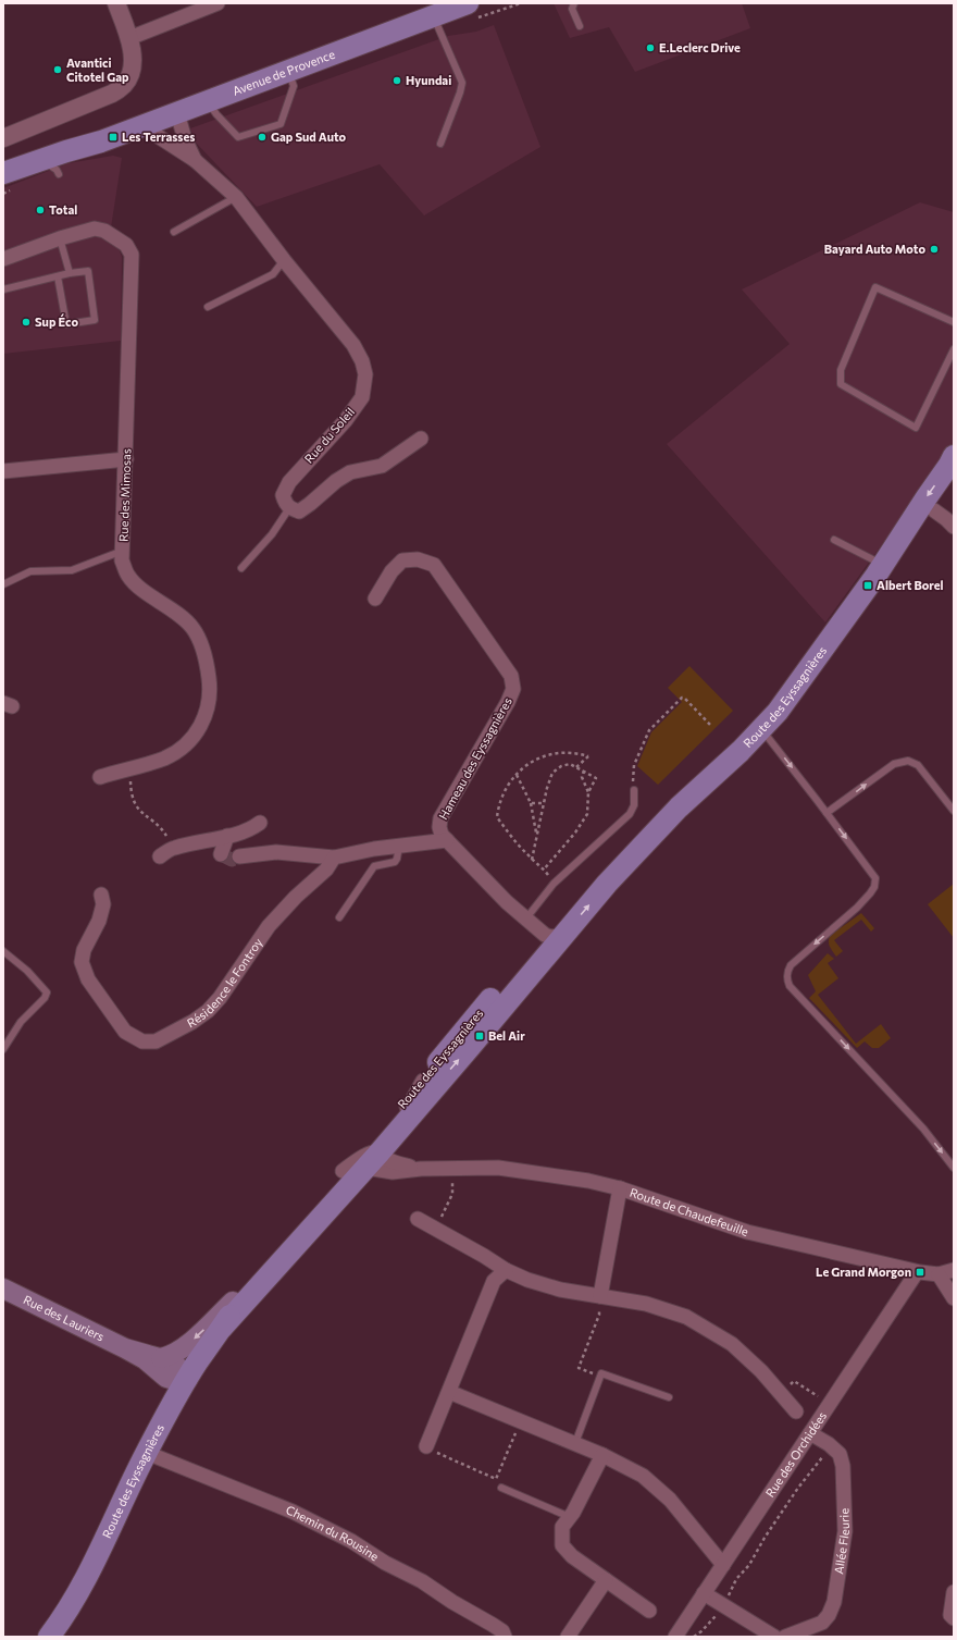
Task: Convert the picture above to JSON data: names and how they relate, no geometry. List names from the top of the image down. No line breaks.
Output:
{"streets":{"main road":["Avenue de Provence","Route des Eyssagnières","Rue des Lauriers"],"street":["Rue du Soleil","Rue des Mimosas","Hameau des Eyssagnières","Résidence le Fontroy","Route de Chaudefeuille","Rue des Orchidées","Chemin du Rousine","Allée Fleurie"]},"crossings":[["Avenue de Provence","Rue du Soleil"],["Route des Eyssagnières","Hameau des Eyssagnières"],["Route des Eyssagnières","Route de Chaudefeuille"],["Route des Eyssagnières","Chemin du Rousine"],["Route de Chaudefeuille","Rue des Orchidées"],["Rue des Orchidées","Allée Fleurie"]],"places":{"other":["E.Leclerc Drive","Avantici Citotel Gap","Hyundai","Gap Sud Auto","Total","Bayard Auto Moto","Sup Éco"],"transit":["Les Terrasses","Albert Borel","Bel Air","Le Grand Morgon"]}}
